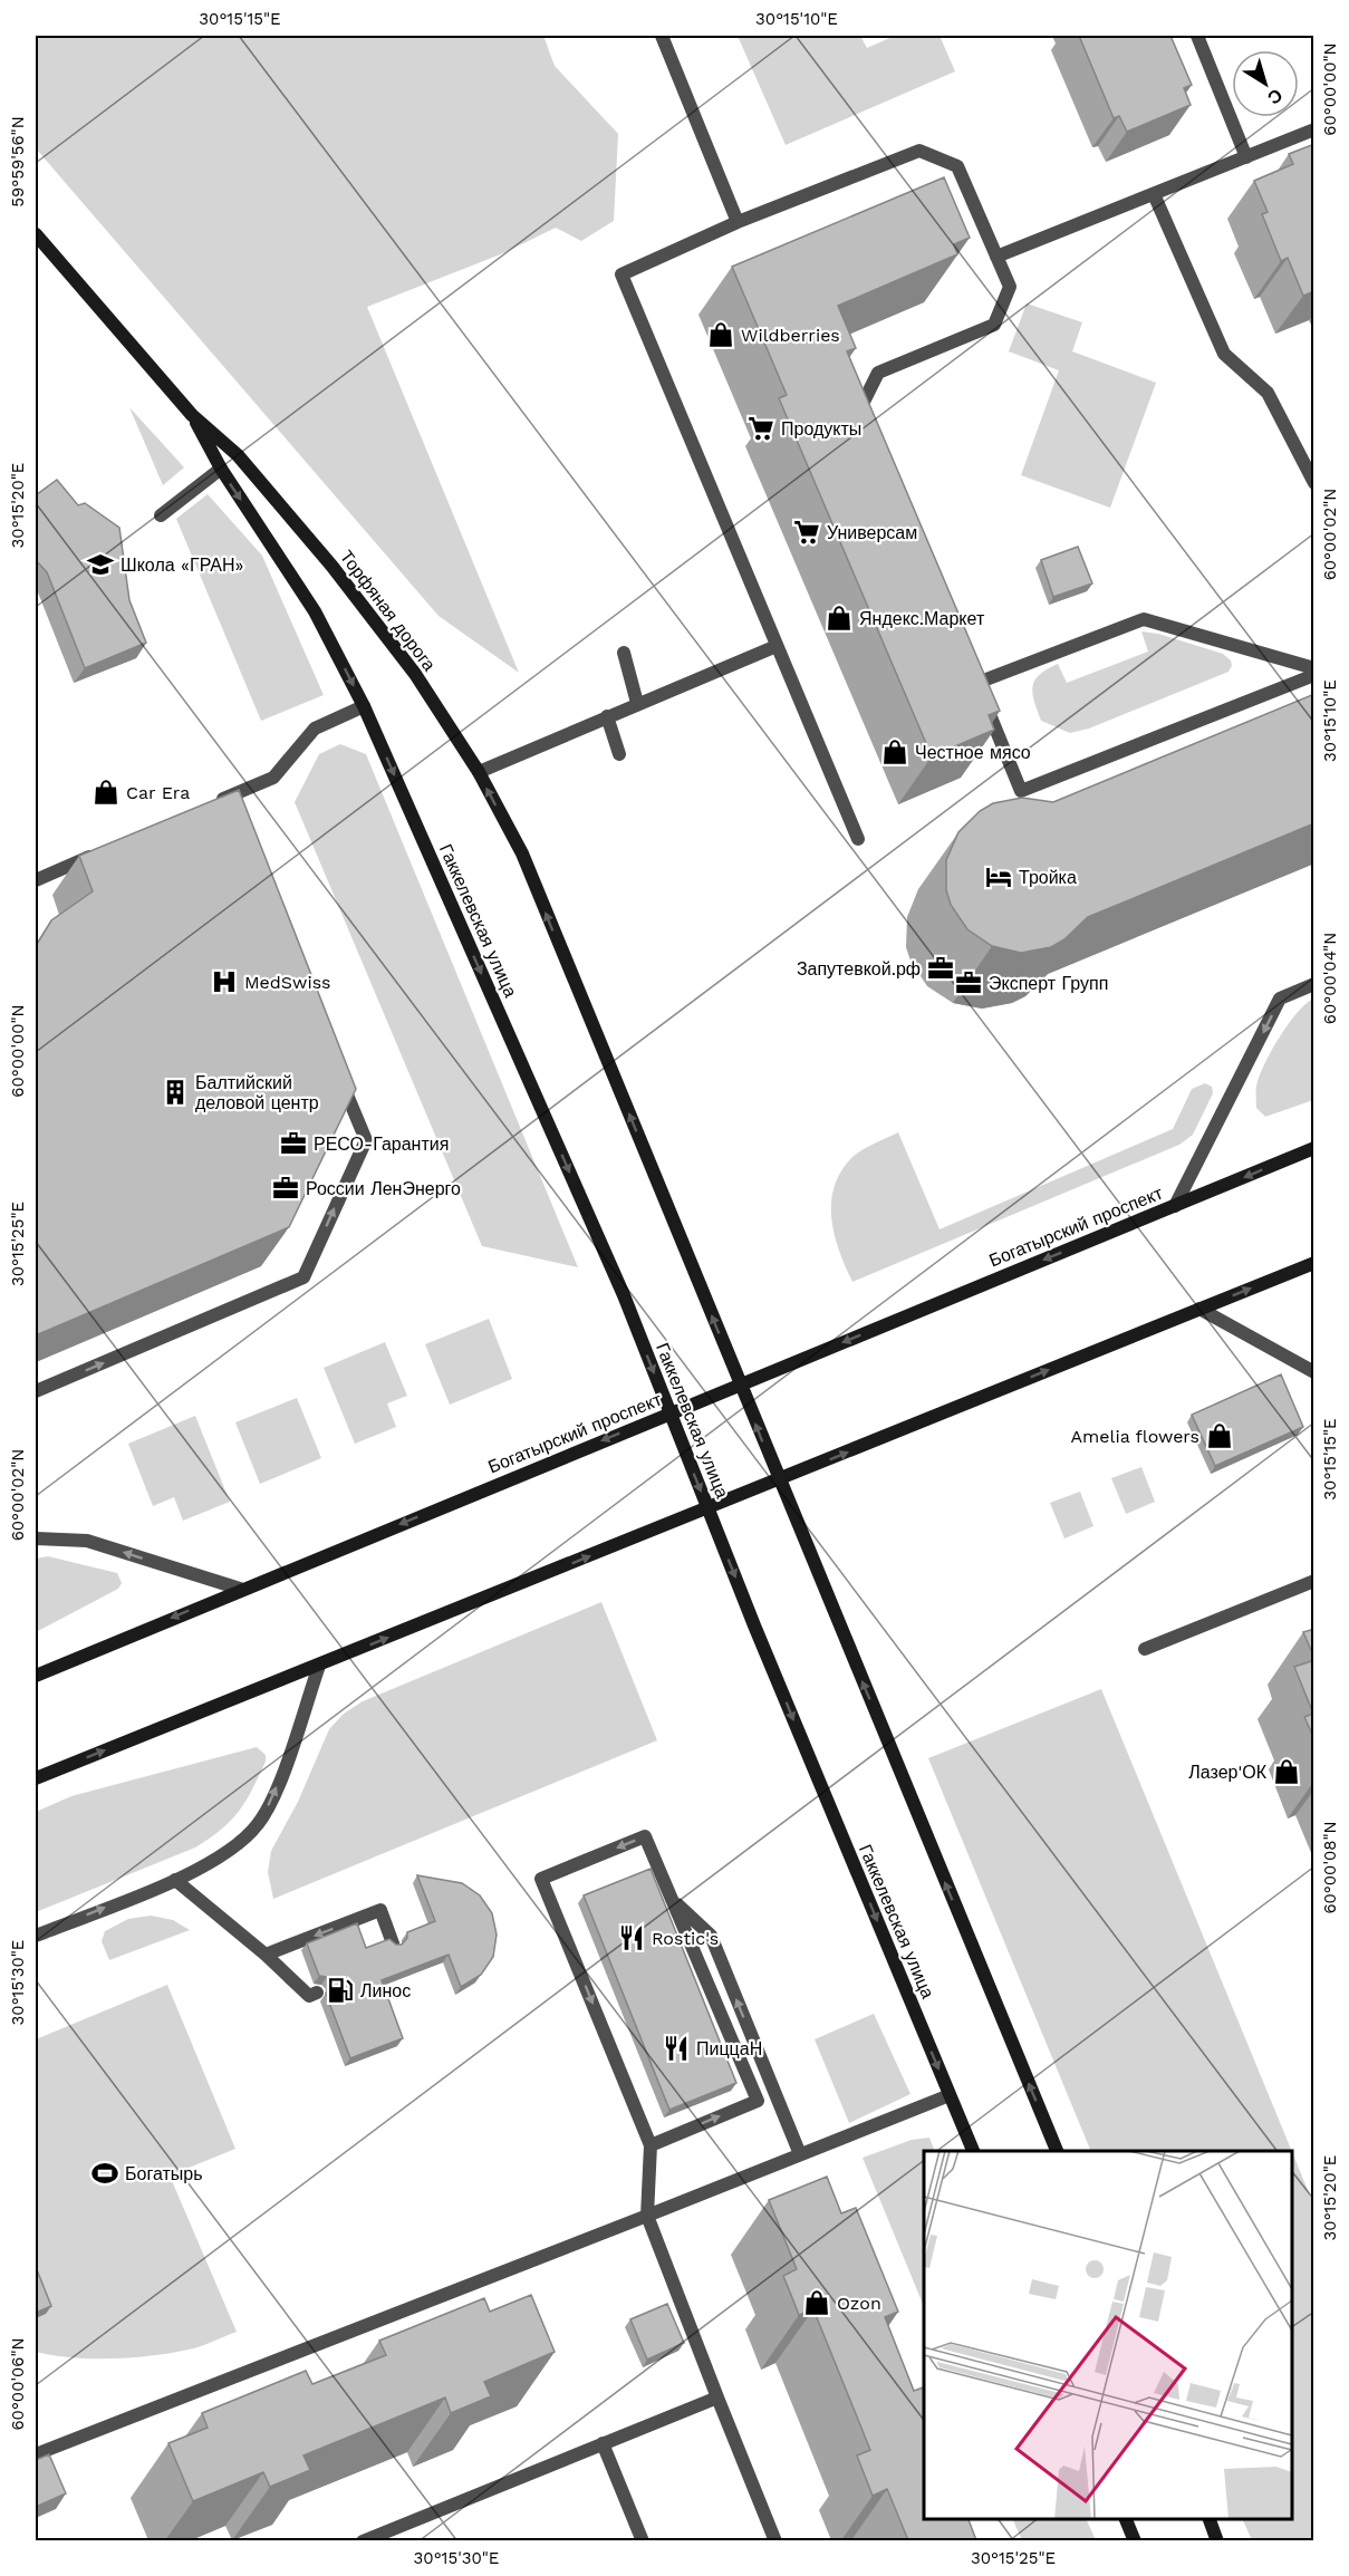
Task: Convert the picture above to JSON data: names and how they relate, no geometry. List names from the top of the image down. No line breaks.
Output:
{"streets":{"main road":["Торфяная дорога","Гаккелевская улица","Богатырский проспект"]},"crossings":[["Торфяная дорога","Гаккелевская улица"],["Торфяная дорога","Богатырский проспект"],["Гаккелевская улица","Богатырский проспект"]],"places":{"shop":["Wildberries","Яндекс.Маркет","Честное мясо","Car Era","Amelia flowers","Лазер'ОК","Ozon"],"supermarket":["Продукты","Универсам"],"school or university":["Школа «ГРАН»"],"hotel":["Тройка"],"office":["Запутевкой.рф","Эксперт Групп","РЕСО-Гарантия","России ЛенЭнерго"],"hospital":["MedSwiss"],"building":["Балтийский деловой центр"],"restaurant":["Rostic's","ПиццаН"],"fuel station":["Линос"],"sports":["Богатырь"]},"north":"bottom right","coordinates":["30°15'15\"E","30°15'10\"E","60°00'00\"N","59°59'56\"N","30°15'20\"E","60°00'02\"N","60°00'04\"N","30°15'25\"E","60°00'08\"N","30°15'30\"E","60°00'06\"N"]}
